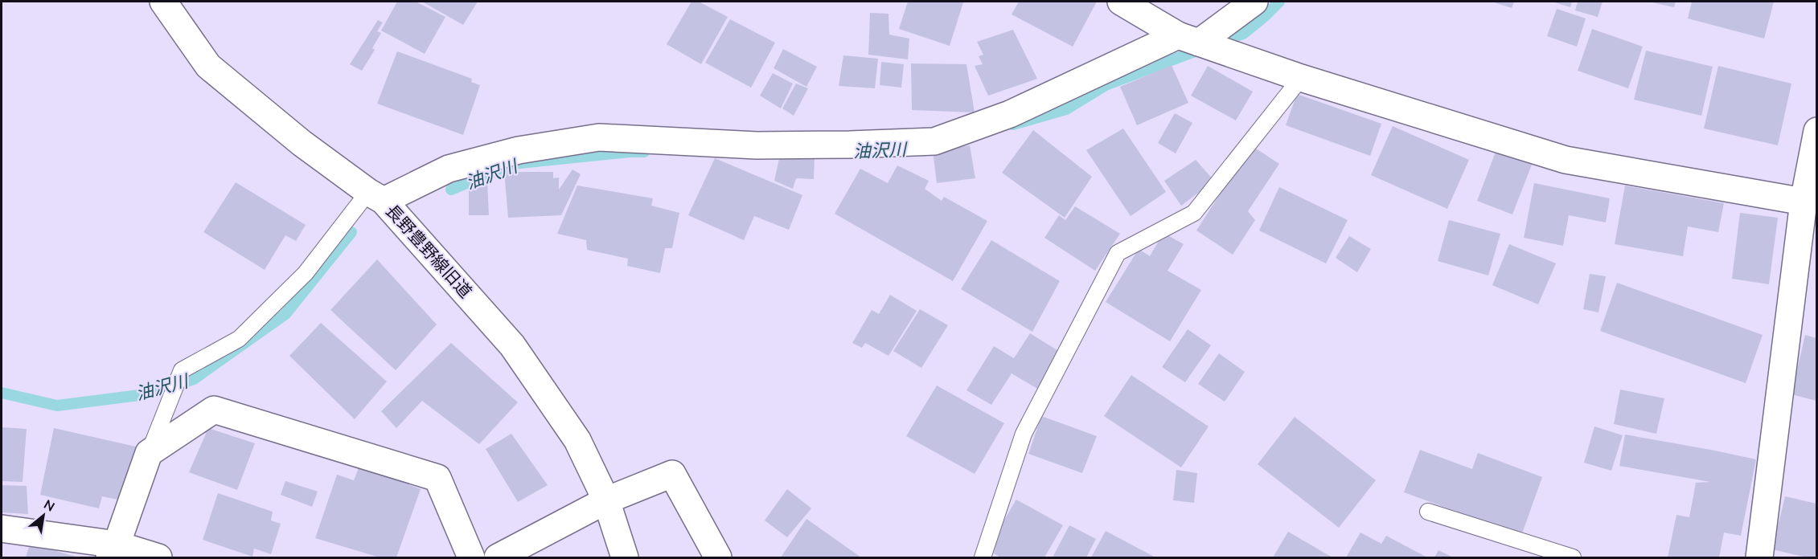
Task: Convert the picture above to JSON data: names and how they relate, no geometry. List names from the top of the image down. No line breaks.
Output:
{"streets":{"street":["長野豊野線旧道"]},"water":["油沢川"],"north":"top right"}
